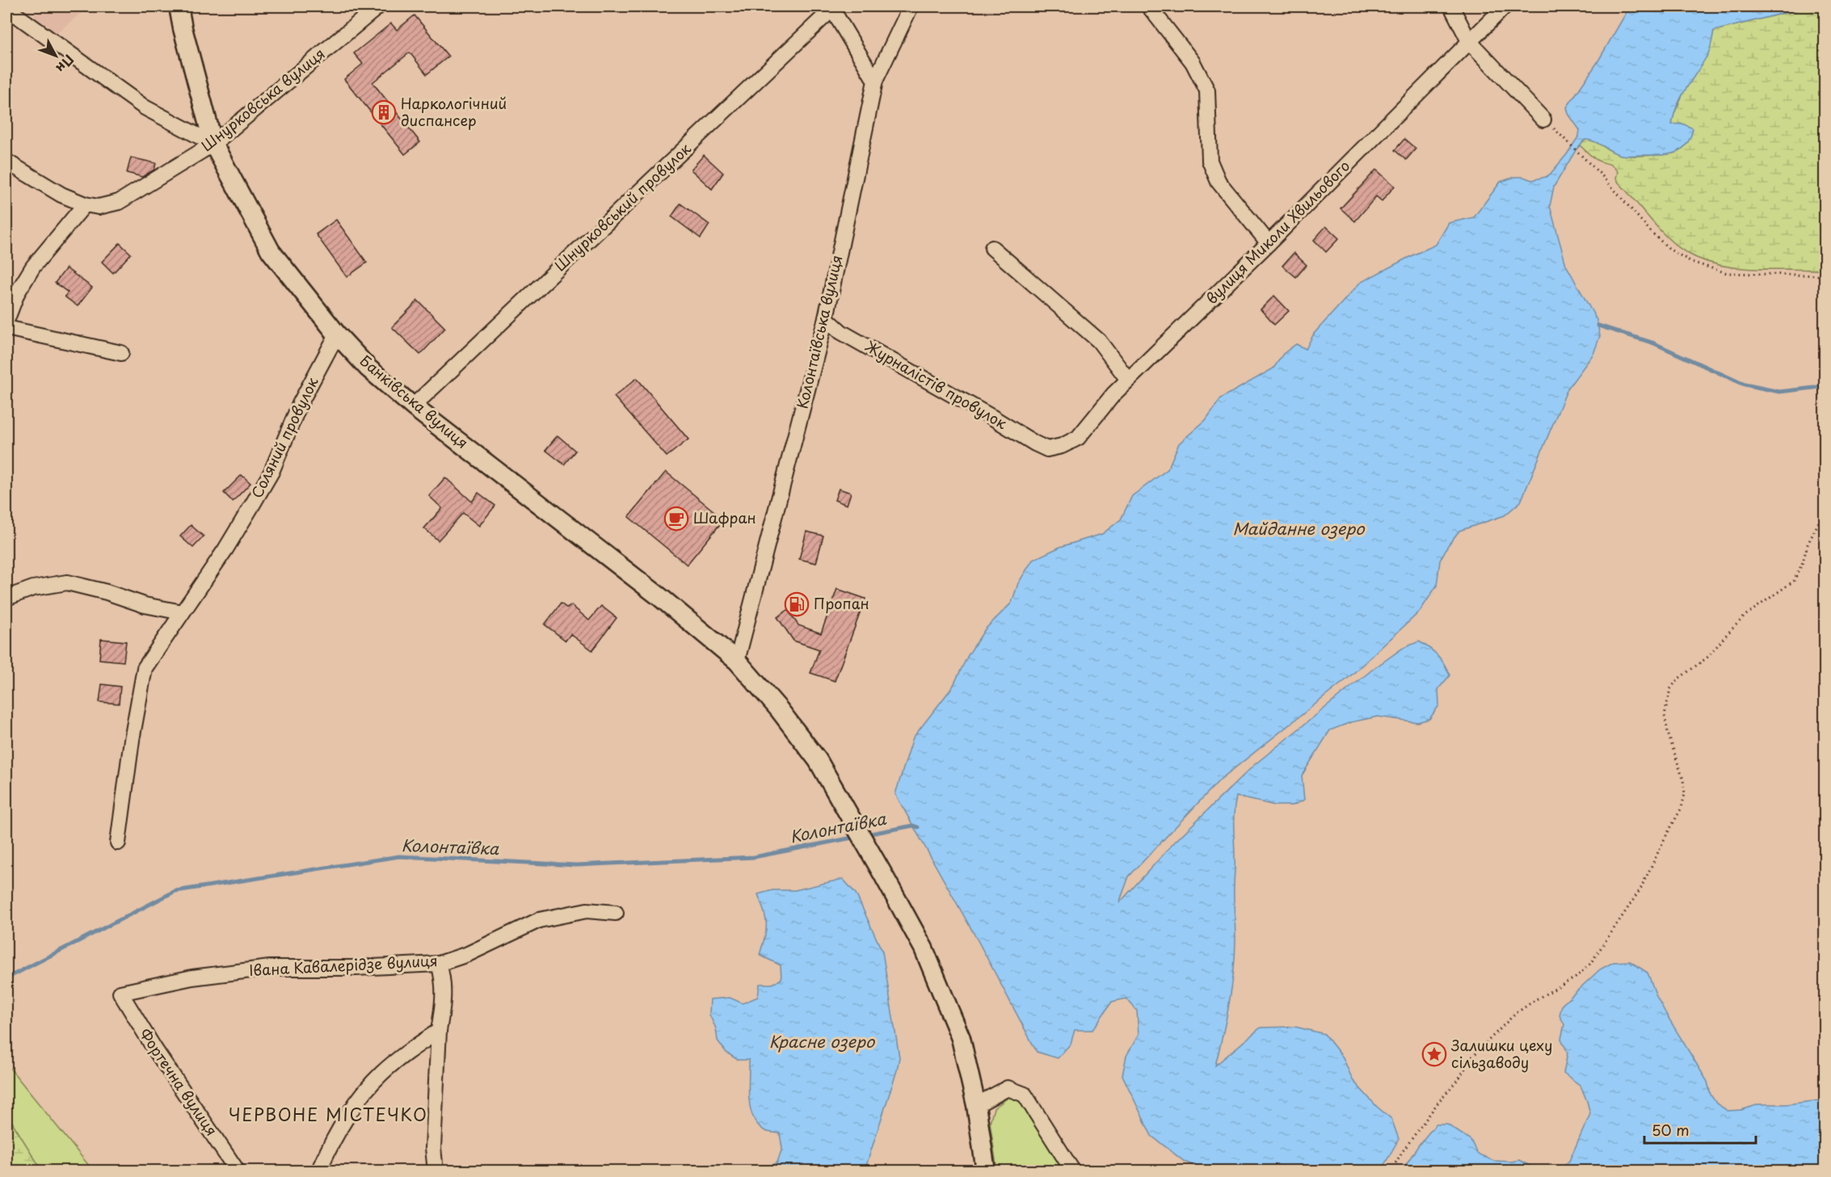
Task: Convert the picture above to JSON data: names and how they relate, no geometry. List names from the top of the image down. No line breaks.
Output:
{"streets":{"main road":["Банківська вулиця"],"street":["Шнурковська вулиця","Шнурковський провулок","вулиця Миколи Хвильового","Колонтаївська вулиця","Журналістів провулок","Соляний провулок","Івана Кавалерідзе вулиця","Фортечна вулиця"]},"crossings":[["Шнурковська вулиця","Банківська вулиця"],["Шнурковський провулок","Банківська вулиця"],["вулиця Миколи Хвильового","Журналістів провулок"],["Колонтаївська вулиця","Журналістів провулок"],["Колонтаївська вулиця","Банківська вулиця"],["Банківська вулиця","Соляний провулок"],["Івана Кавалерідзе вулиця","Фортечна вулиця"]],"districts":["ЧЕРВОНЕ МІСТЕЧКО"],"water":["Майданне озеро","Колонтаївка","Красне озеро"],"places":{"building":["Наркологічний диспансер"],"cafe":["Шафран"],"fuel station":["Пропан"],"place":["Залишки цеху сільзаводу"]},"scale_bar":"50 m","north":"bottom right"}
